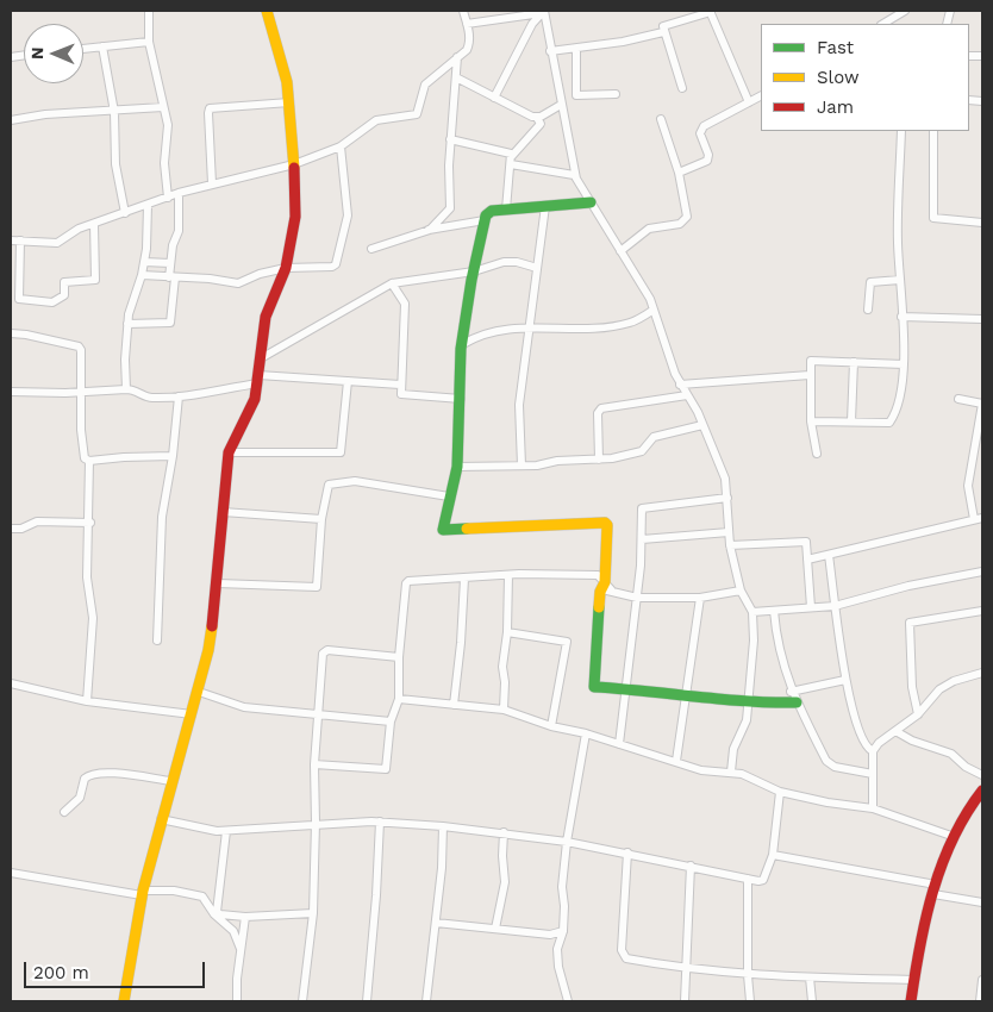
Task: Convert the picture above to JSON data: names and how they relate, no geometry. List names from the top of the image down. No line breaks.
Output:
{"legend":["Fast","Slow","Jam"],"scale_bar":"200 m","north":"left"}
